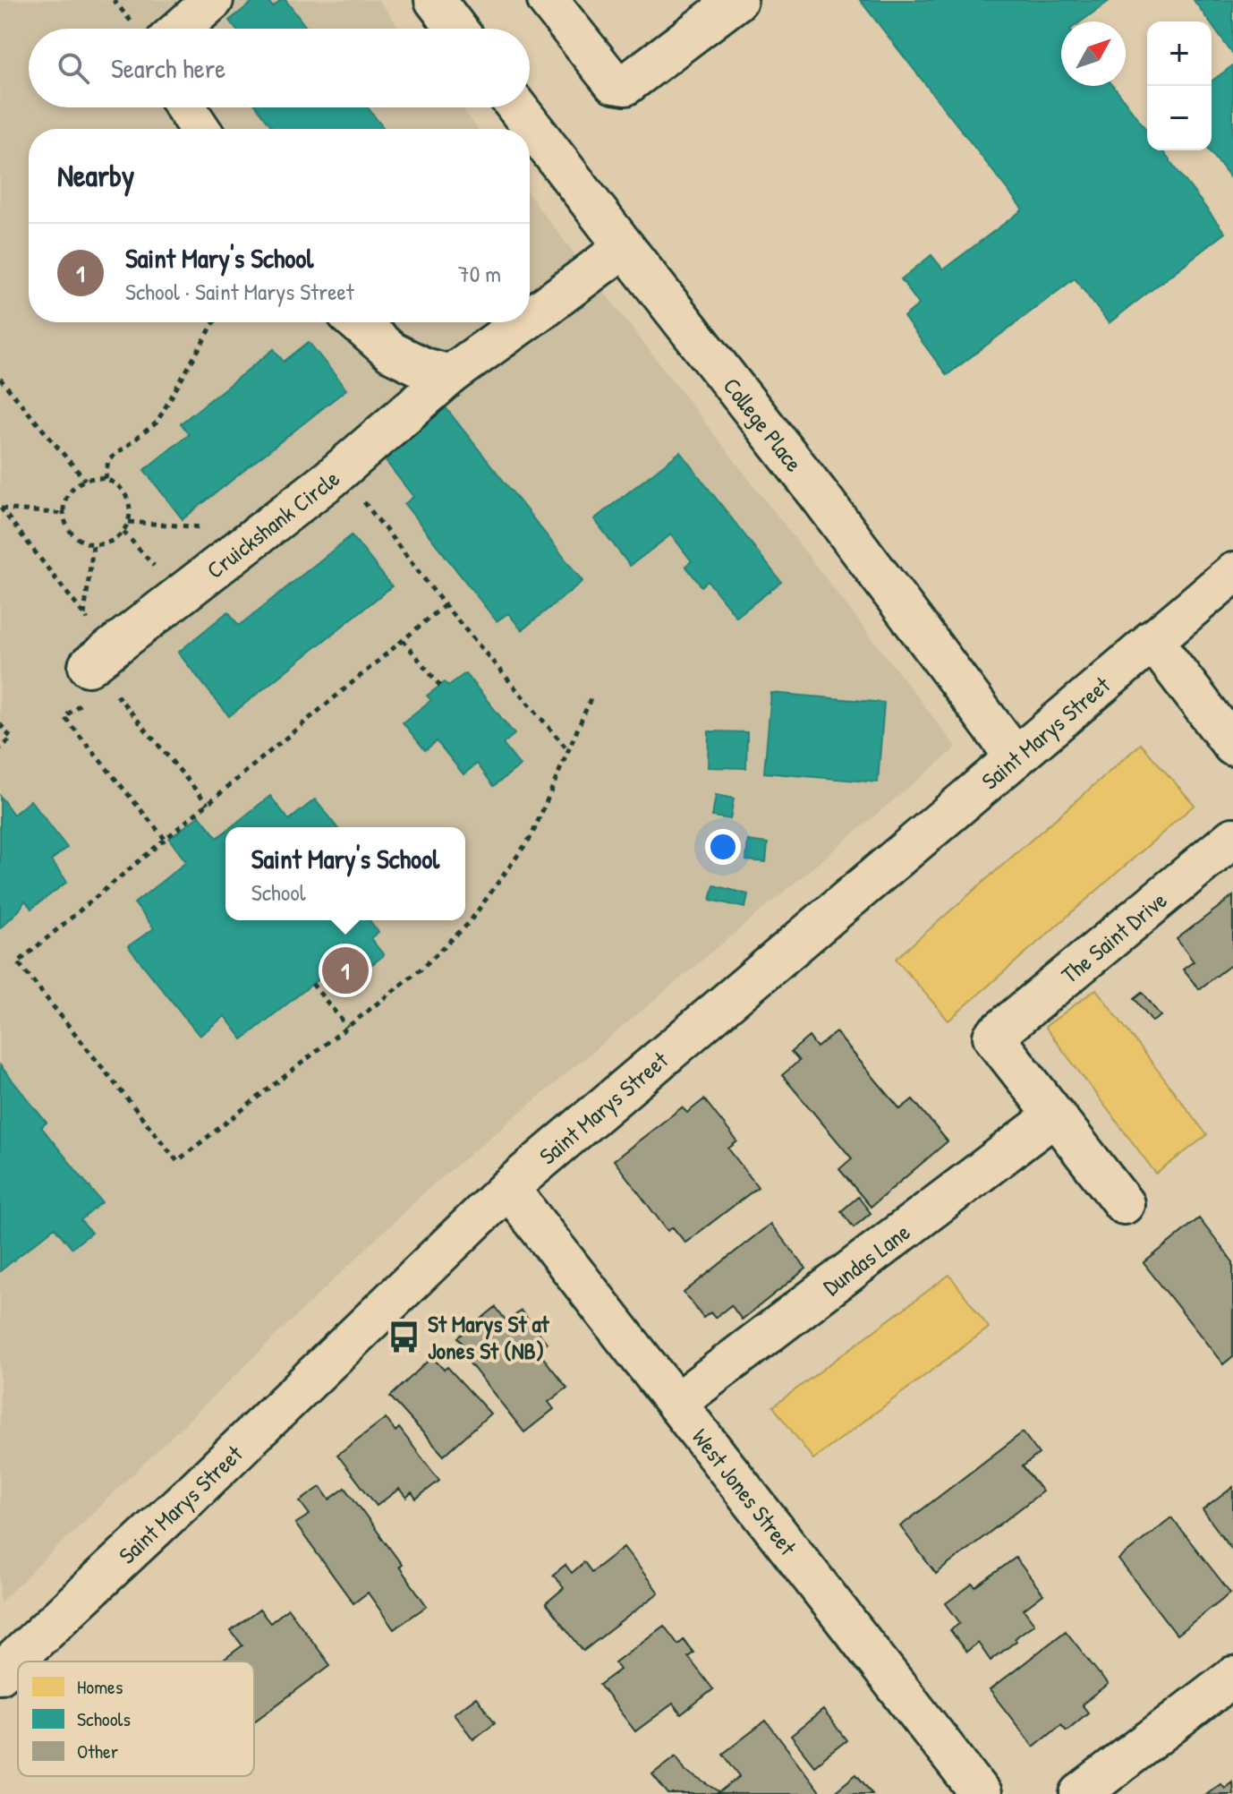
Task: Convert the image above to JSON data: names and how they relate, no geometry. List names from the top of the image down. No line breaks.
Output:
{"streets":{"street":["College Place","Cruickshank Circle","Saint Marys Street","The Saint Drive","Dundas Lane","West Jones Street"]},"crossings":[["College Place","Cruickshank Circle"],["College Place","Saint Marys Street"],["Saint Marys Street","West Jones Street"],["The Saint Drive","Dundas Lane"],["Dundas Lane","West Jones Street"]],"places":{"bus stop":["St Marys St at Jones St (NB)"]},"legend":["Homes","Schools","Other"],"north":"top right","page":{"map_buttons":["+","−"],"search":"Search here","heading":"Nearby","list":[{"mark":"1","name":"Saint Mary's School","note":"School · Saint Marys Street","value":"70 m"}],"popup":["Saint Mary's School","School"],"pins":"1"}}
